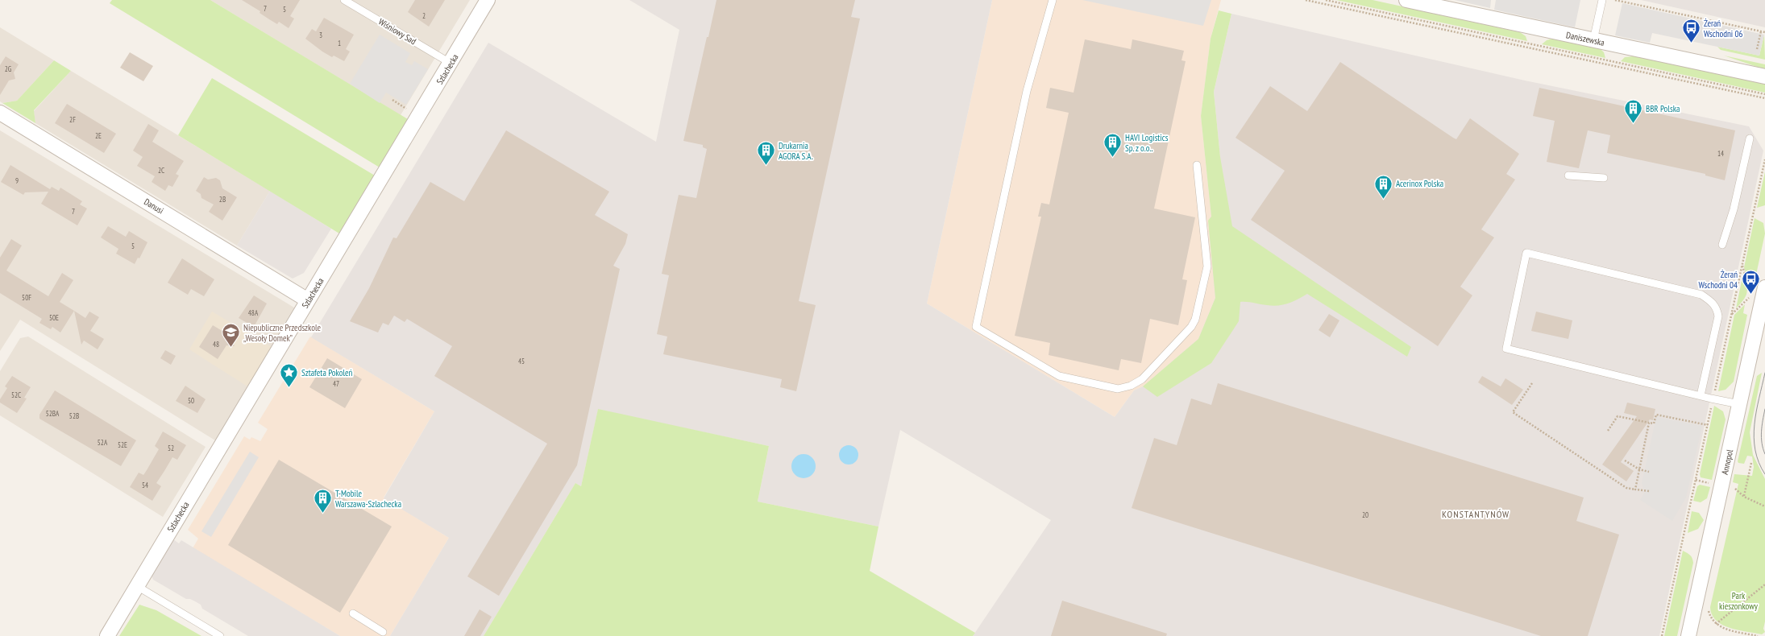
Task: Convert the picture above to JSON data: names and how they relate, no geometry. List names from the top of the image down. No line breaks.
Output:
{"streets":{"street":["Daniszewska","Szlachecka","Danusi","Annopol"],"lane":["Wiśniowy Sad"]},"crossings":[["Wiśniowy Sad","Szlachecka"],["Szlachecka","Danusi"]],"districts":["KONSTANTYNÓW"],"parks":["Park kieszonkowy"],"places":{"bus stop":["Żerań Wschodni 06","Żerań Wschodni 04"],"building":["BBR Polska","HAVI Logistics Sp. z o.o..","Drukarnia AGORA S.A.","Acerinox Polska","T-Mobile Warszawa-Szlachecka"],"school or university":["Niepubliczne Przedszkole „Wesoły Domek”"],"place":["Sztafeta Pokoleń"]},"house_numbers":["7","5","2","3","1","2G","2F","2E","14","2C","9","2B","7","5","50F","48A","50E","48","45","47","52C","50","52BA","52B","52A","52E","52","54","20"]}
